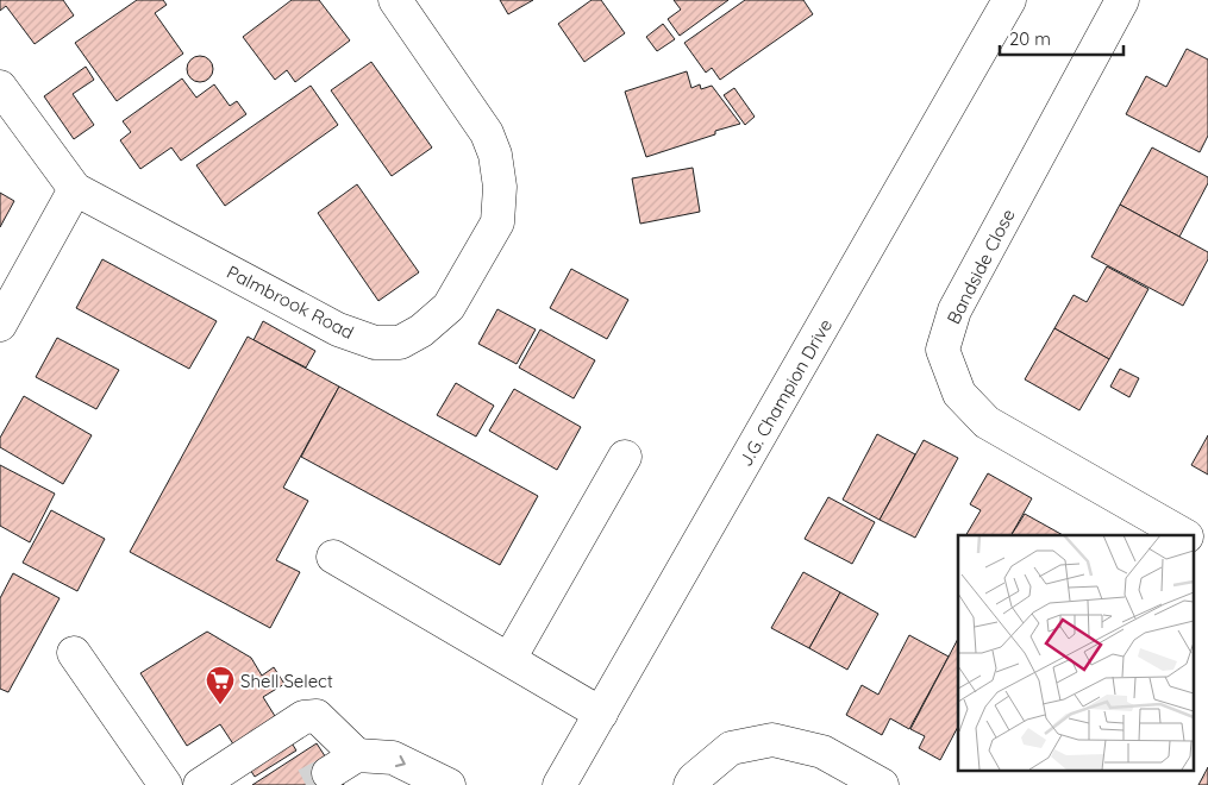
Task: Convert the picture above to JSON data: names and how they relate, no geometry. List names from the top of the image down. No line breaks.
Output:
{"streets":{"street":["Bandside Close","Palmbrook Road","J.G. Champion Drive"]},"places":{"supermarket":["Shell Select"]},"scale_bar":"20 m"}
